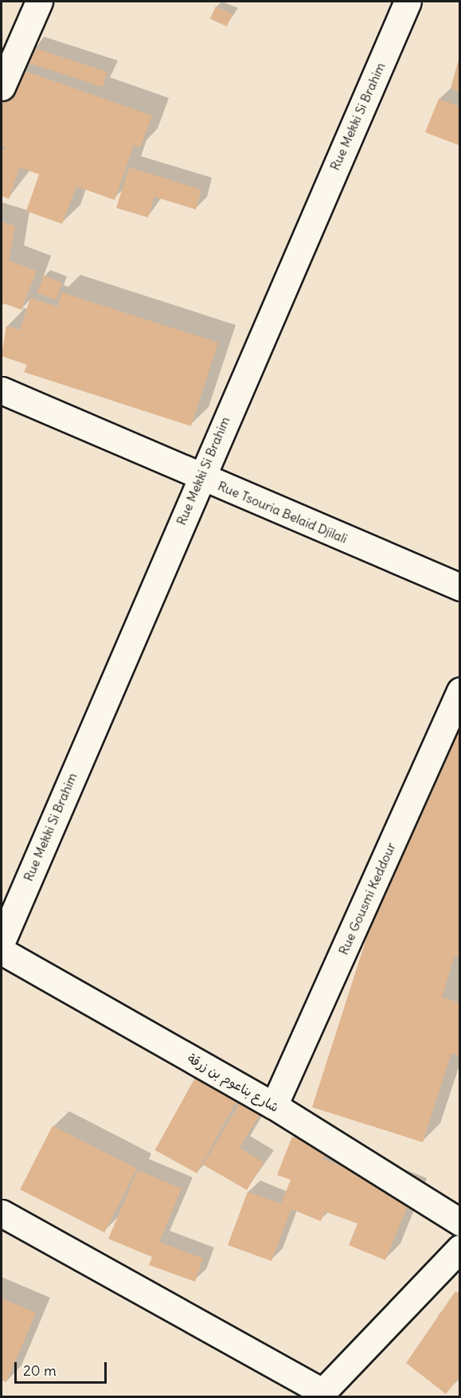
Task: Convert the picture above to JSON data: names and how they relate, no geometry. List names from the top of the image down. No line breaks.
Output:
{"streets":{"street":["Rue Mekki Si Brahim","Rue Tsouria Belaid Djilali","Rue Gousmi Keddour","شارع بناعوم بن زرقة"]},"crossings":[["Rue Mekki Si Brahim","Rue Tsouria Belaid Djilali"],["Rue Gousmi Keddour","شارع بناعوم بن زرقة"]],"scale_bar":"20 m"}
